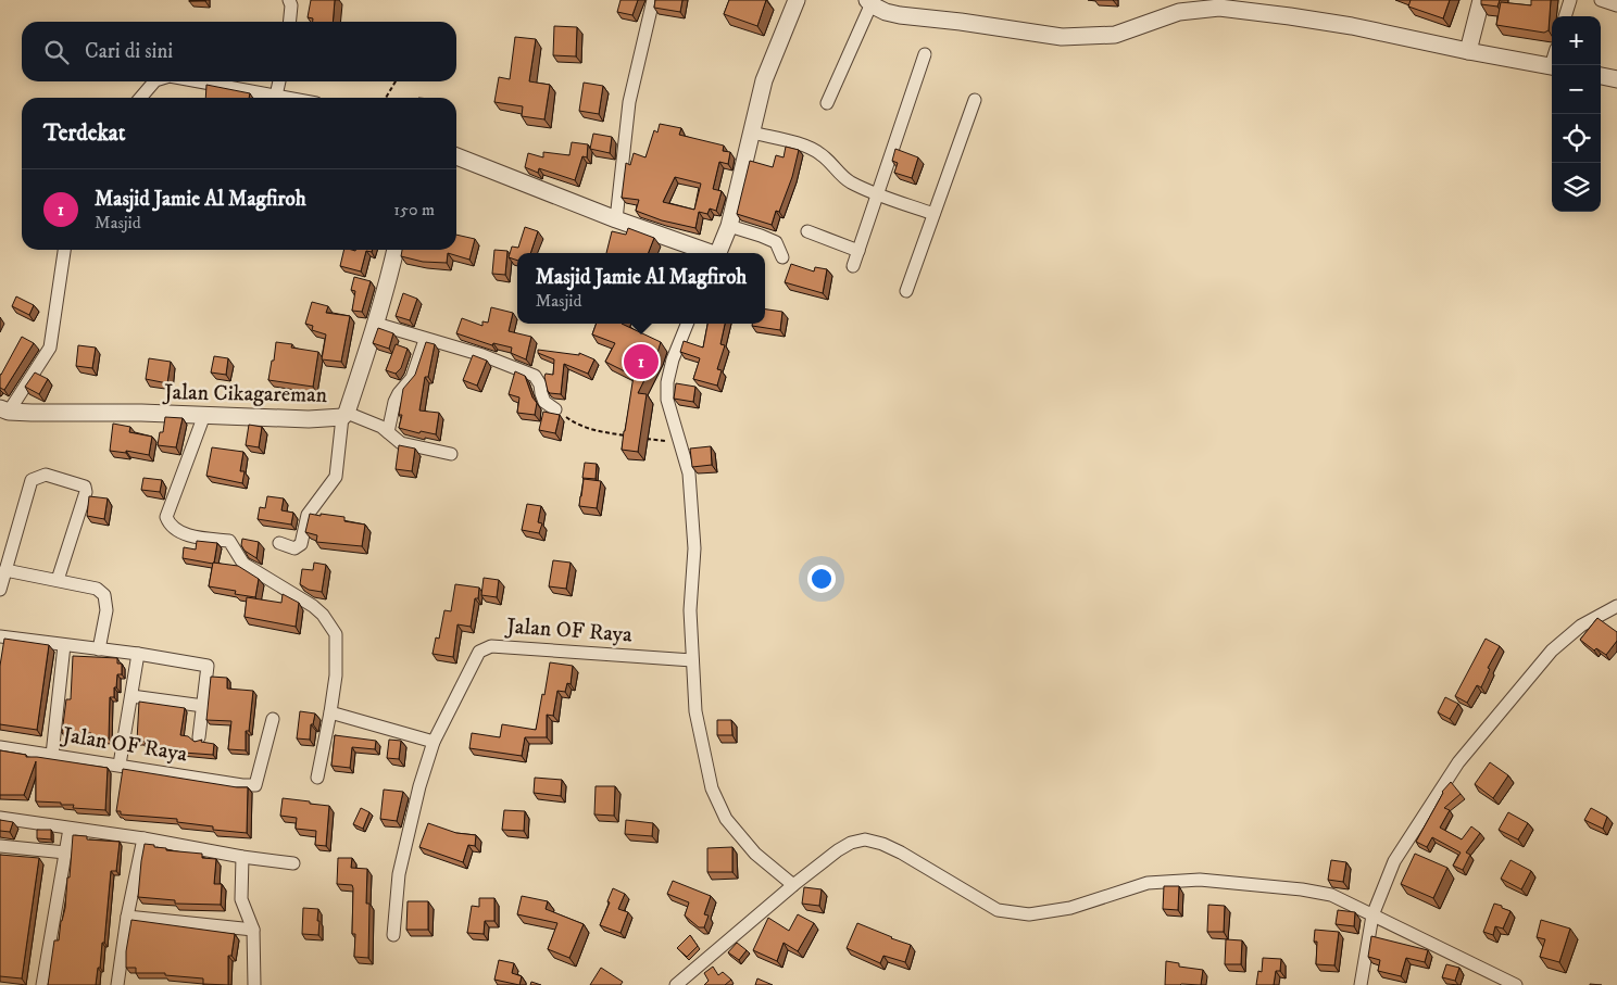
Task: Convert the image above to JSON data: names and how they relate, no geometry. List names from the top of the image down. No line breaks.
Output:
{"streets":{"street":["Jalan Cikagareman","Jalan OF Raya"]},"page":{"map_buttons":["+","−"],"search":"Cari di sini","heading":"Terdekat","list":[{"mark":"1","name":"Masjid Jamie Al Magfiroh","note":"Masjid","value":"150 m"}],"popup":["Masjid Jamie Al Magfiroh","Masjid"],"pins":"1"}}
